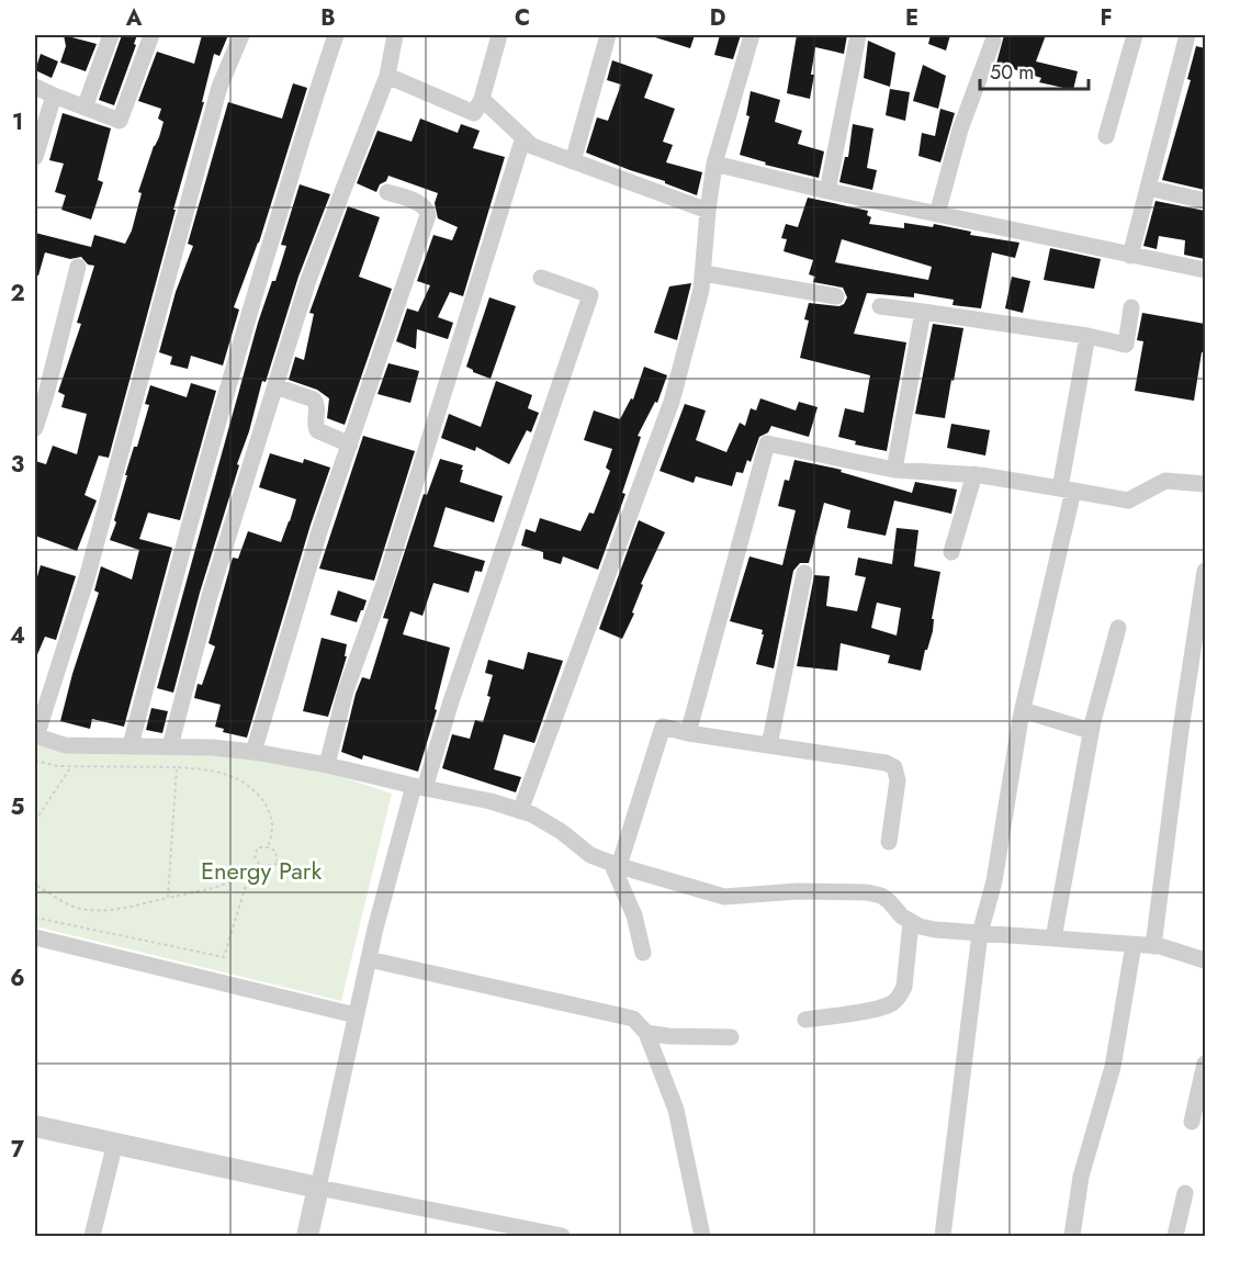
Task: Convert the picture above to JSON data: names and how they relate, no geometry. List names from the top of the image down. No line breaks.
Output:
{"parks":["Energy Park"],"scale_bar":"50 m","grid":{"columns":["A","B","C","D","E","F"],"rows":["1","2","3","4","5","6","7"]}}
